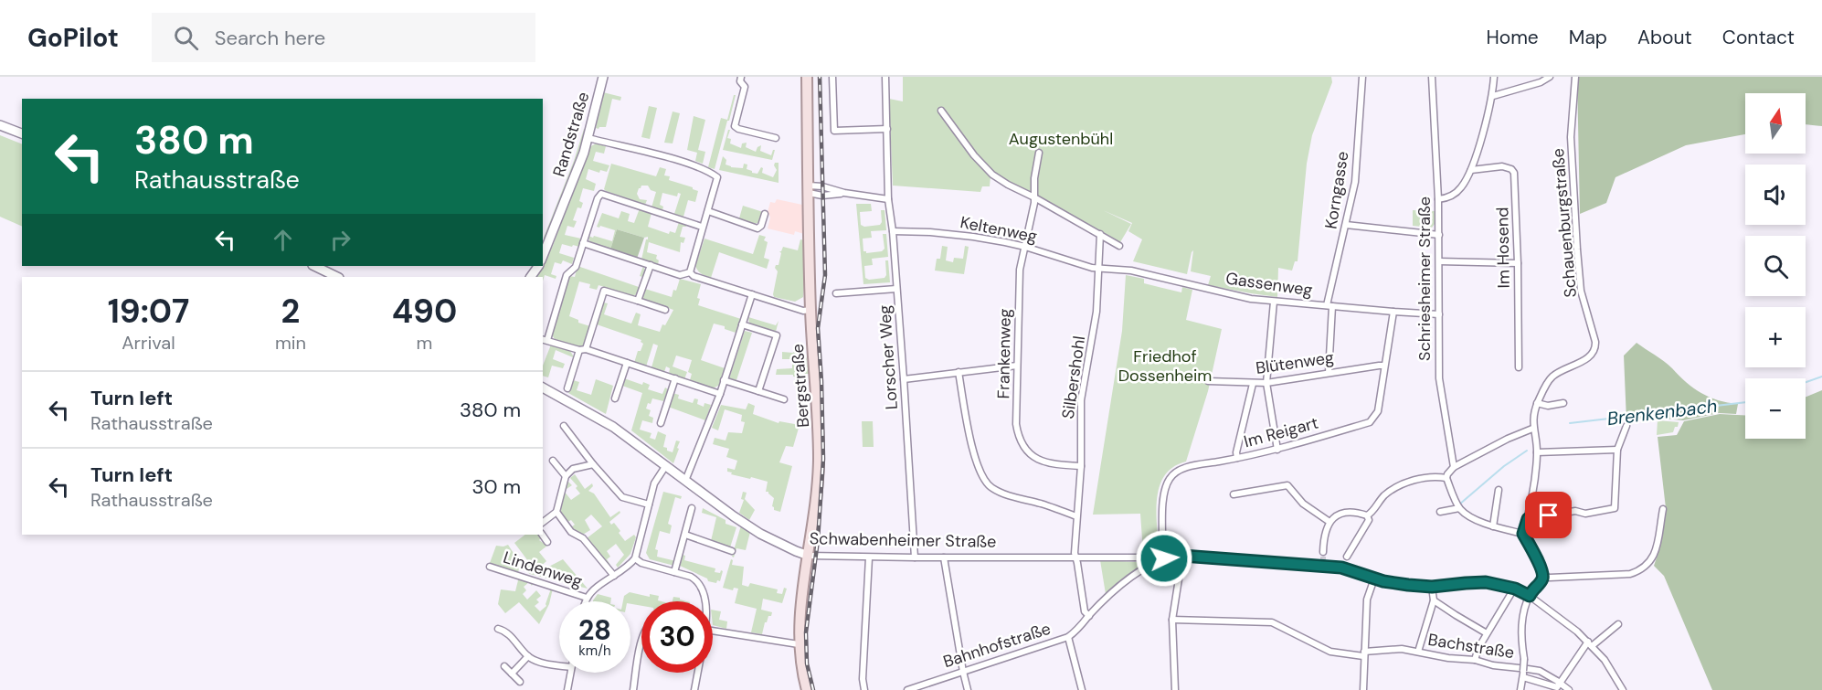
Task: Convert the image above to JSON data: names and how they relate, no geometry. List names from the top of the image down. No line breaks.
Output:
{"streets":{"main road":["Bergstraße"],"street":["Randstraße","Korngasse","Schauenburgstraße","Keltenweg","Im Hosend","Schriesheimer Straße","Gassenweg","Frankenweg","Lorscher Weg","Blütenweg","Silbershohl","Im Reigart","Schwabenheimer Straße","Lindenweg","Bahnhofstraße","Bachstraße"]},"crossings":[["Korngasse","Gassenweg"],["Korngasse","Blütenweg"],["Keltenweg","Gassenweg"],["Keltenweg","Frankenweg"],["Keltenweg","Lorscher Weg"],["Keltenweg","Silbershohl"],["Schriesheimer Straße","Gassenweg"],["Gassenweg","Silbershohl"],["Gassenweg","Im Reigart"],["Frankenweg","Silbershohl"],["Lorscher Weg","Schwabenheimer Straße"],["Blütenweg","Im Reigart"],["Silbershohl","Schwabenheimer Straße"],["Silbershohl","Bahnhofstraße"],["Bergstraße","Schwabenheimer Straße"],["Im Reigart","Bahnhofstraße"],["Schwabenheimer Straße","Bahnhofstraße"]],"water":["Brenkenbach"],"parks":["Augustenbühl","Friedhof Dossenheim"],"north":"top","page":{"header":"GoPilot","search":"Search here","nav":["Home","Map","About","Contact"],"map_buttons":["+","−"],"turn":["380 m","Rathausstraße"],"eta":["19:07","Arrival","2","min","490","m"],"list":[{"name":"Turn left","note":"Rathausstraße","value":"380 m"},{"name":"Turn left","note":"Rathausstraße","value":"30 m"}],"speed":"28 km/h","limit":"30"}}
